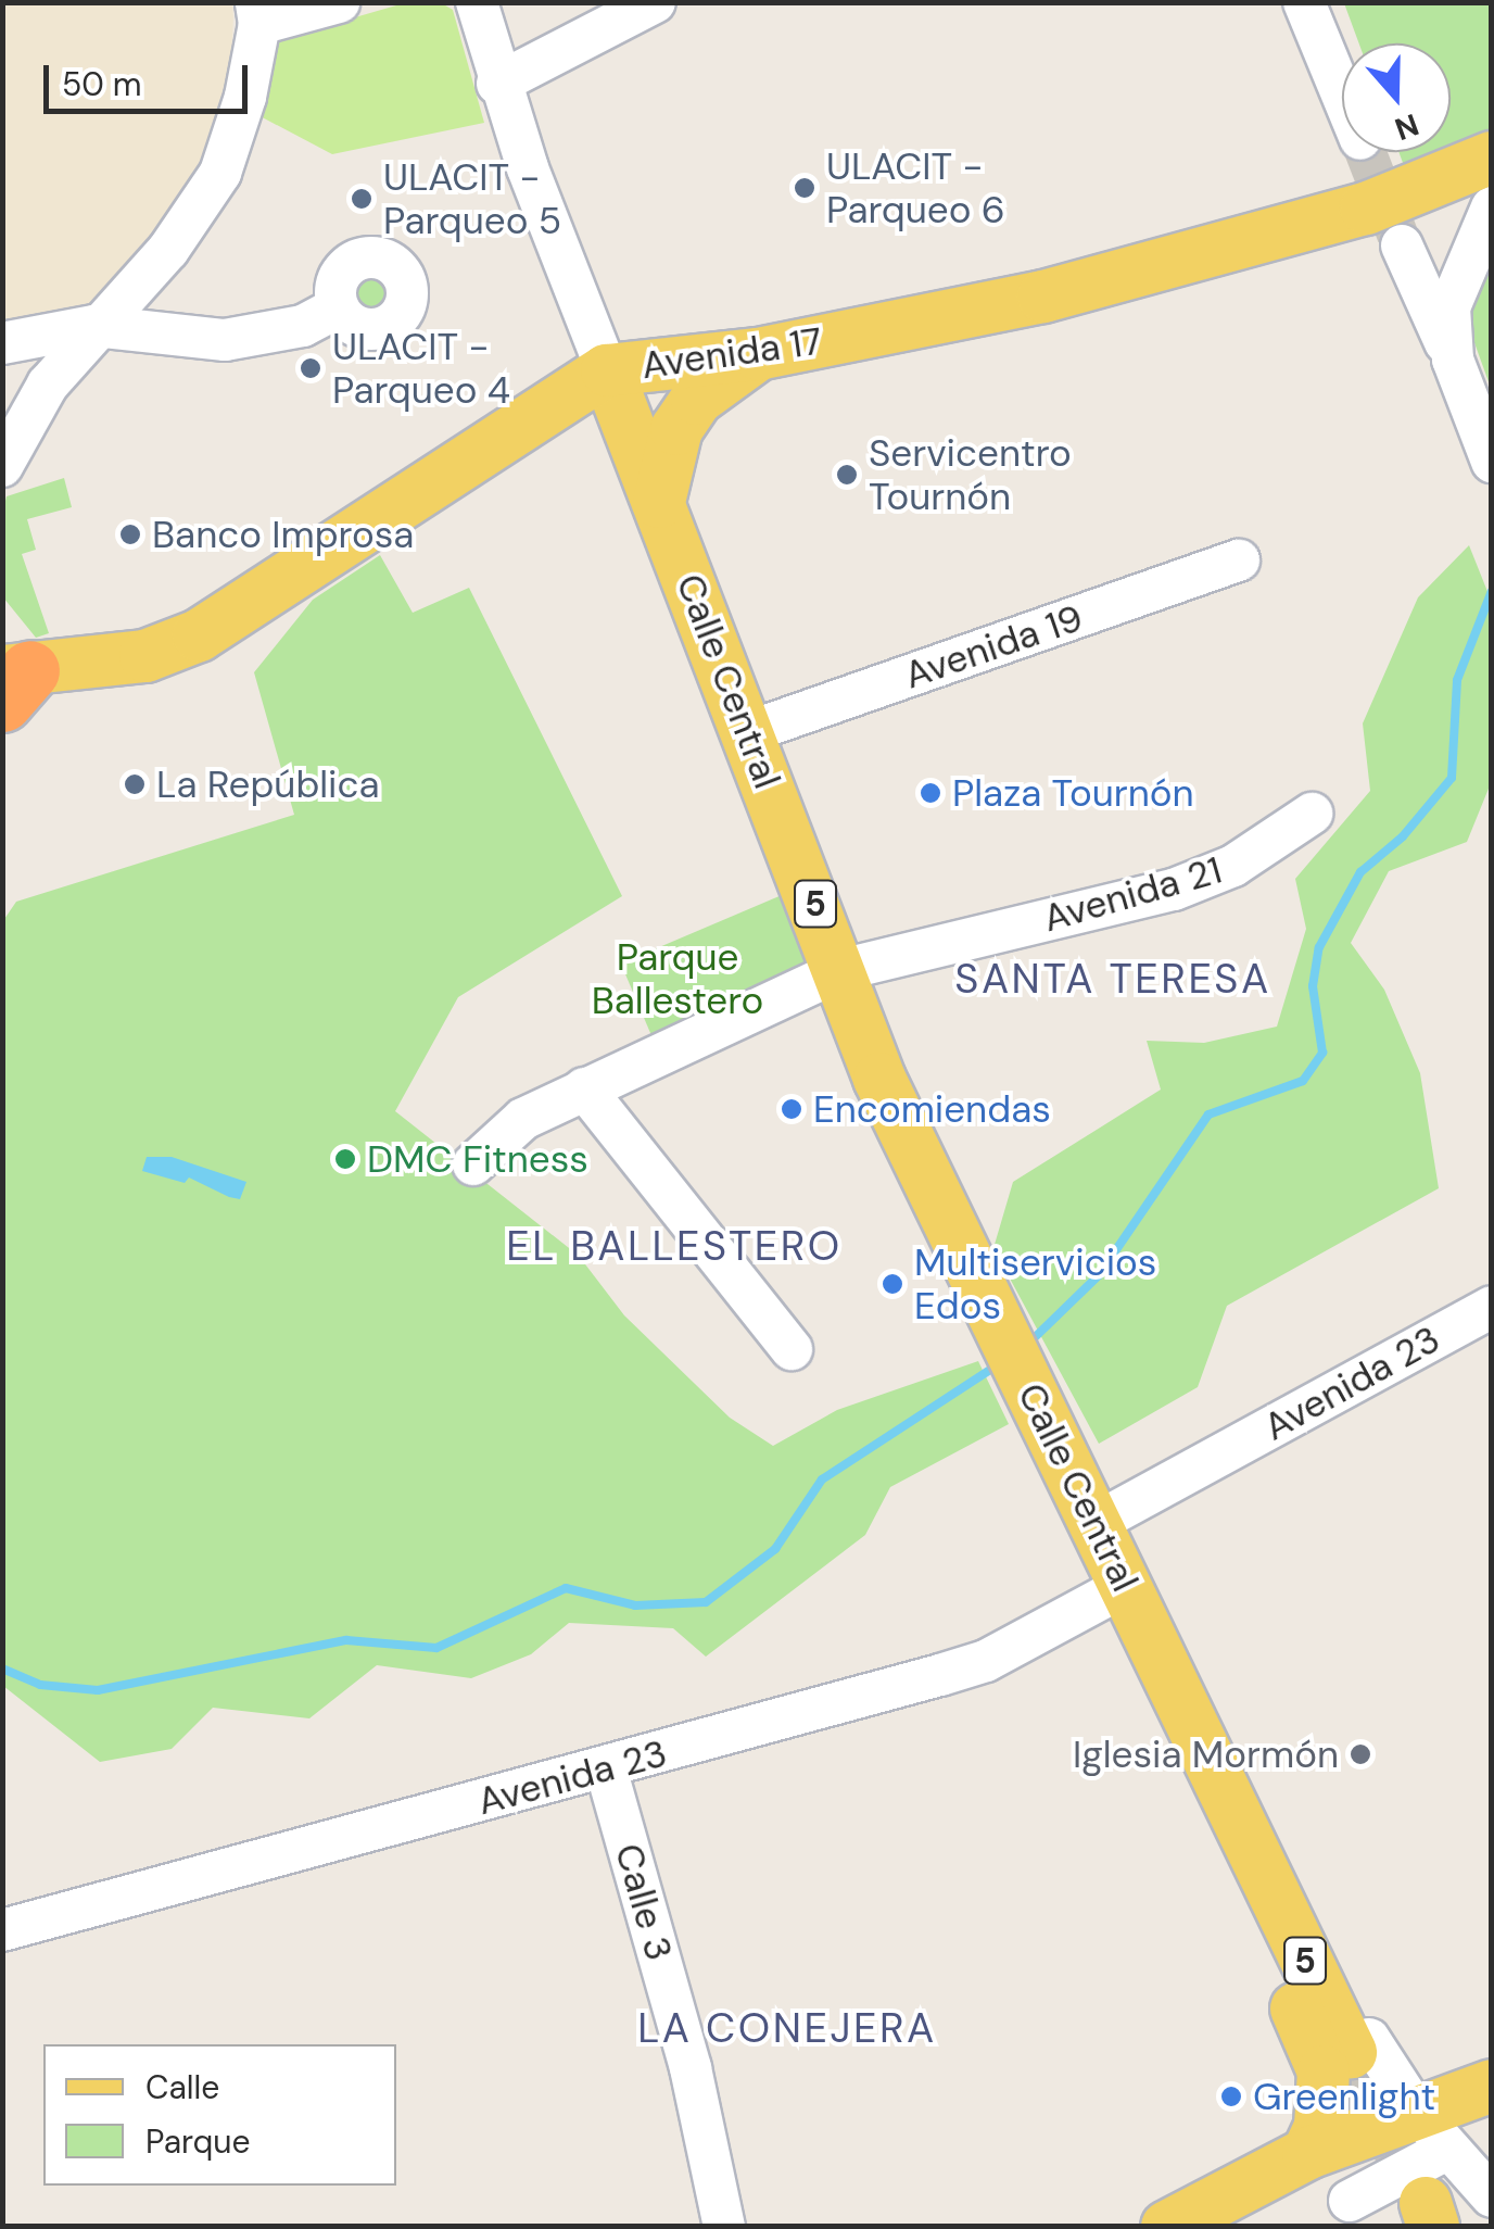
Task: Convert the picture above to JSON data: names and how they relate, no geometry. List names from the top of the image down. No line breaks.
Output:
{"streets":{"main road":["Avenida 17","Calle Central","5"],"street":["Avenida 19","Avenida 21","Avenida 23","Calle 3"]},"crossings":[["Avenida 17","Calle Central"],["Avenida 19","Calle Central"],["Calle Central","Avenida 21"],["Calle Central","Avenida 23"],["Avenida 23","Calle 3"]],"districts":["SANTA TERESA","EL BALLESTERO","LA CONEJERA"],"parks":["Parque Ballestero"],"places":["ULACIT - Parqueo 6","ULACIT - Parqueo 5","ULACIT - Parqueo 4","Servicentro Tournón","Banco Improsa","La República","Plaza Tournón","Encomiendas","DMC Fitness","Multiservicios Edos","Iglesia Mormón","Greenlight"],"legend":["Calle","Parque"],"scale_bar":"50 m","north":"bottom"}
